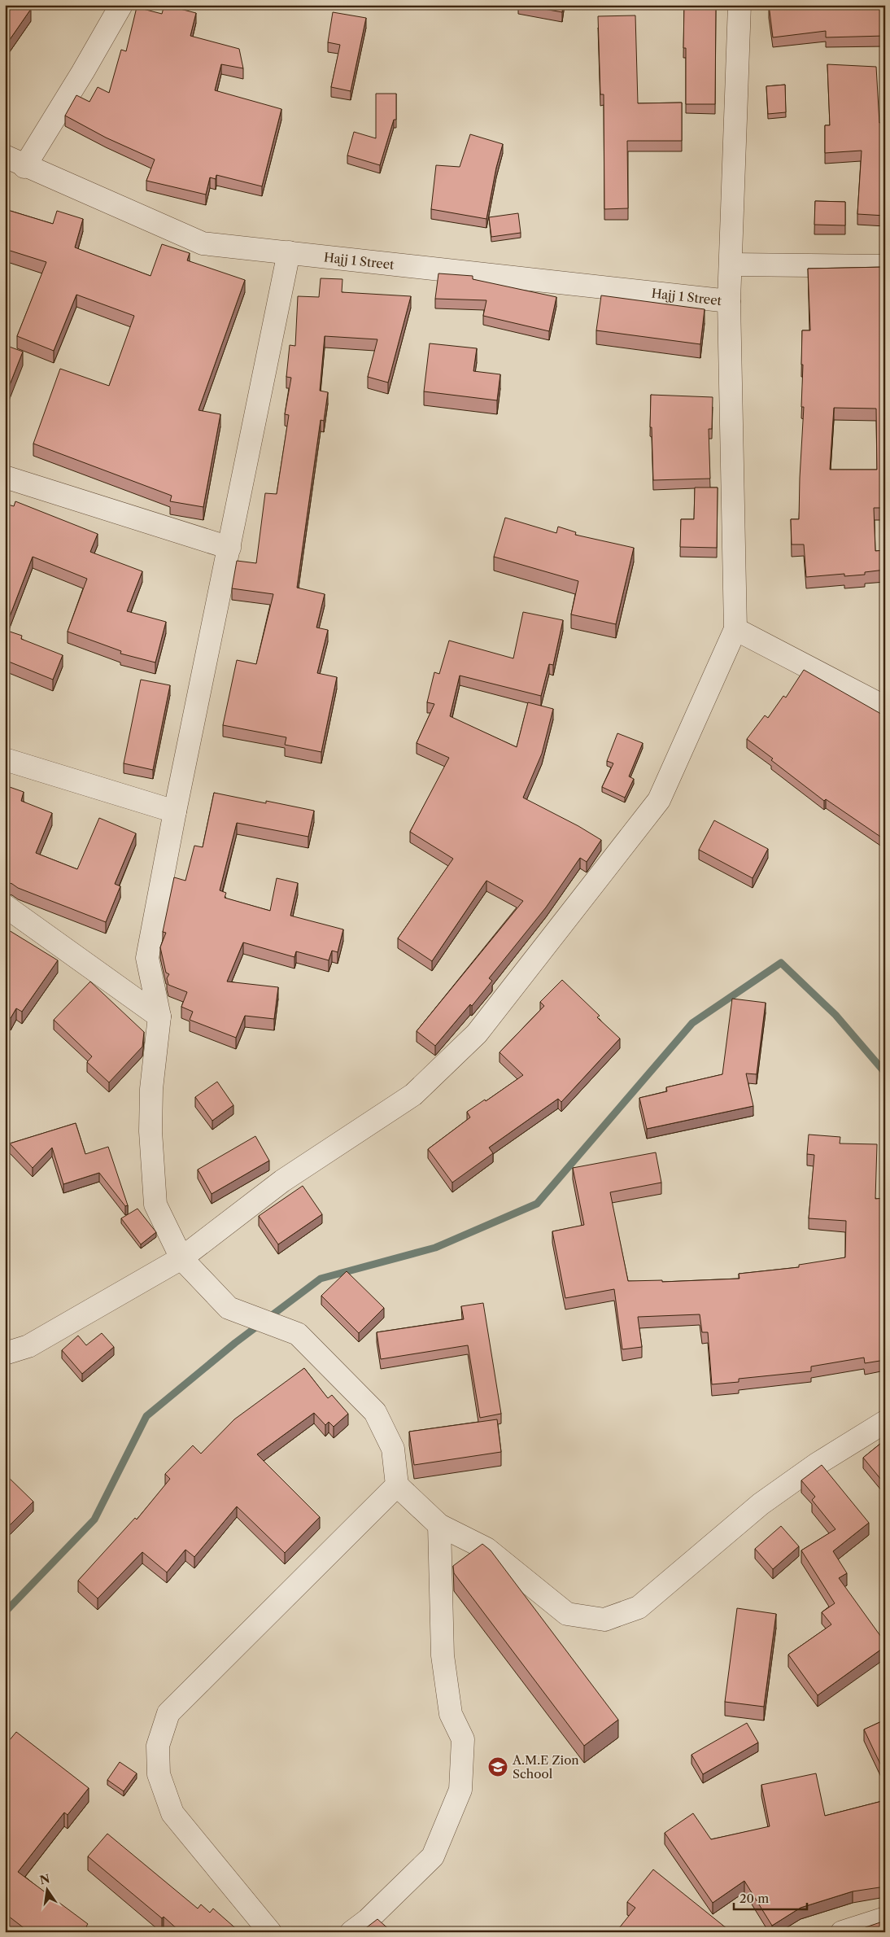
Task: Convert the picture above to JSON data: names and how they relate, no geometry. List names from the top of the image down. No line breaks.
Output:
{"streets":{"street":["Hajj 1 Street"]},"places":{"school or university":["A.M.E Zion School"]},"scale_bar":"20 m","north":"top"}
